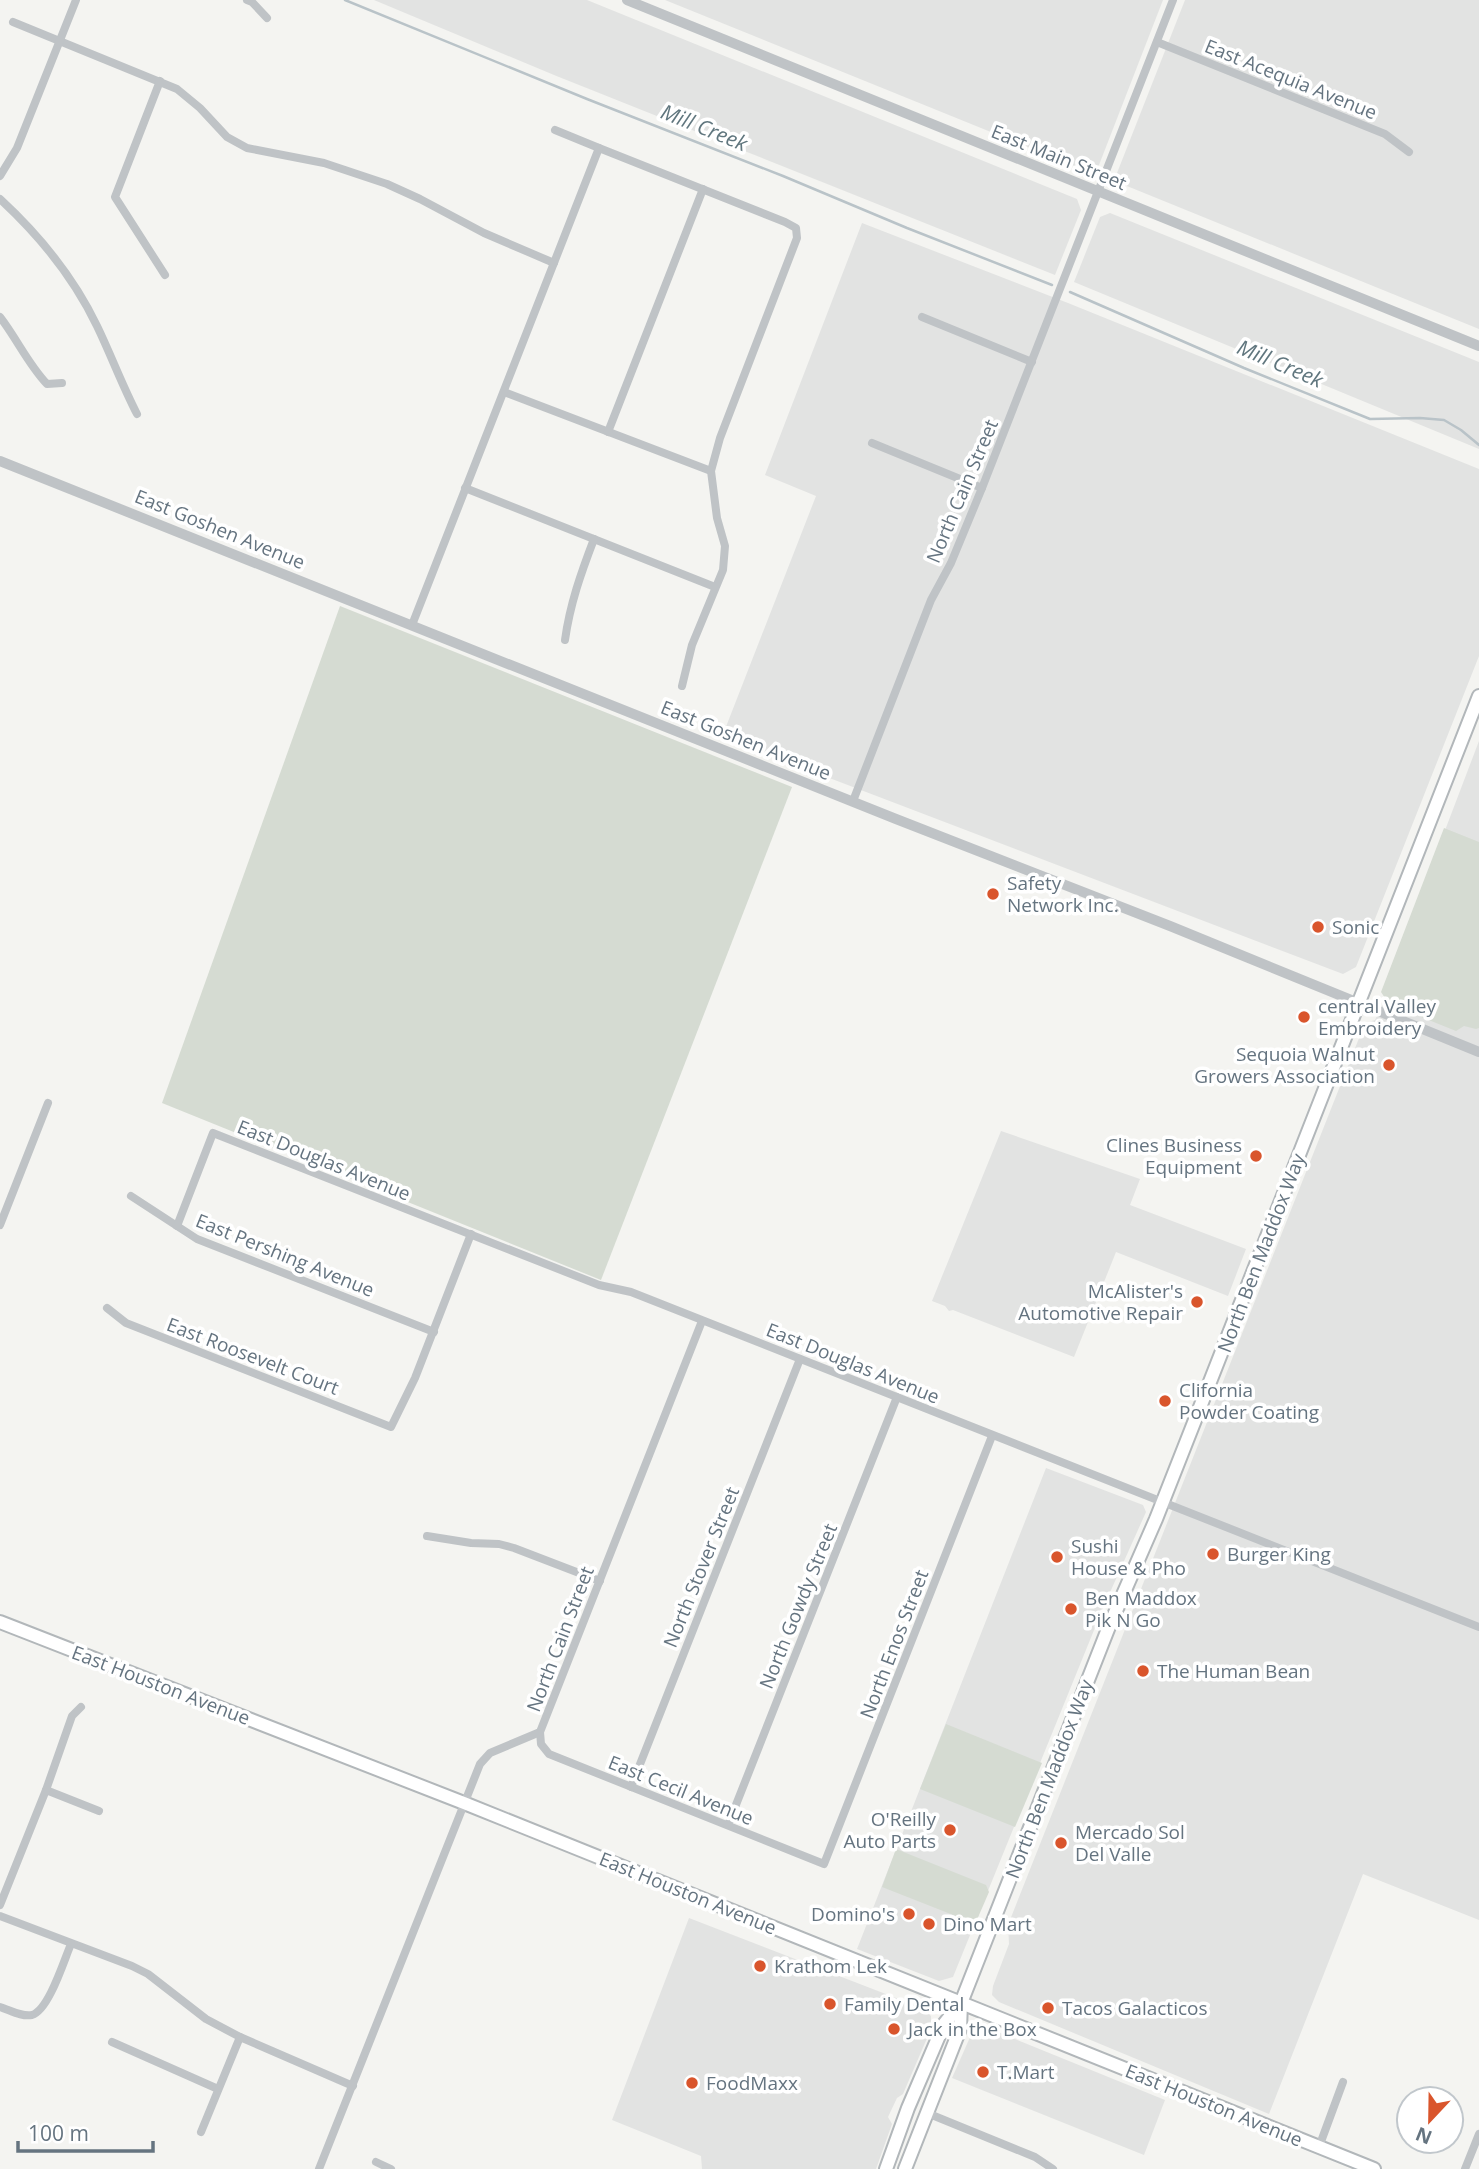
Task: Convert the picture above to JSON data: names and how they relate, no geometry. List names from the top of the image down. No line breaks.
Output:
{"streets":{"main road":["North Ben Maddox Way","East Houston Avenue"],"street":["East Acequia Avenue","East Main Street","North Cain Street","East Goshen Avenue","East Douglas Avenue","East Pershing Avenue","East Roosevelt Court","North Stover Street","North Gowdy Street","North Enos Street","East Cecil Avenue"]},"crossings":[["East Acequia Avenue","North Cain Street"],["East Main Street","North Cain Street"],["North Cain Street","East Goshen Avenue"],["North Cain Street","East Douglas Avenue"],["North Cain Street","East Houston Avenue"],["North Cain Street","East Cecil Avenue"],["East Goshen Avenue","North Ben Maddox Way"],["East Douglas Avenue","North Ben Maddox Way"],["East Douglas Avenue","East Pershing Avenue"],["East Douglas Avenue","North Stover Street"],["East Douglas Avenue","North Gowdy Street"],["East Douglas Avenue","North Enos Street"],["North Ben Maddox Way","East Houston Avenue"],["East Pershing Avenue","East Roosevelt Court"],["North Stover Street","East Cecil Avenue"],["North Gowdy Street","East Cecil Avenue"],["North Enos Street","East Cecil Avenue"]],"water":["Mill Creek"],"places":["Safety Network Inc.","Sonic","central Valley Embroidery","Sequoia Walnut Growers Association","Clines Business Equipment","McAlister's Automotive Repair","Clifornia Powder Coating","Burger King","Sushi House & Pho","Ben Maddox Pik N Go","The Human Bean","O'Reilly Auto Parts","Mercado Sol Del Valle","Domino's","Dino Mart","Krathom Lek","Family Dental","Tacos Galacticos","Jack in the Box","T.Mart","FoodMaxx"],"scale_bar":"100 m","north":"bottom"}
